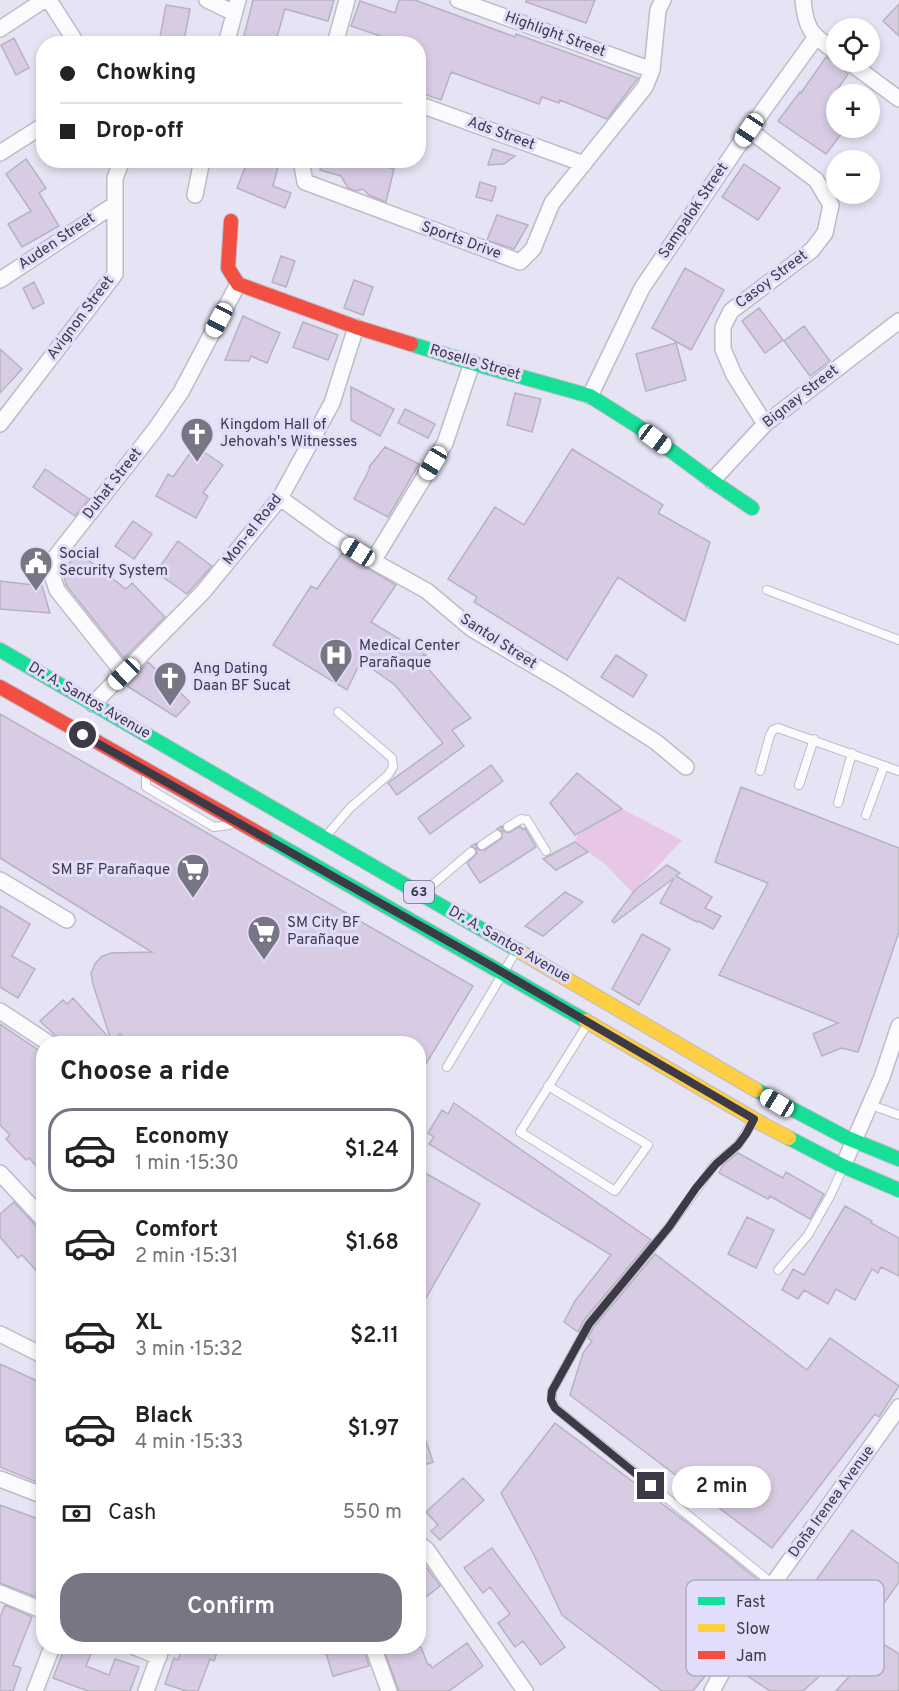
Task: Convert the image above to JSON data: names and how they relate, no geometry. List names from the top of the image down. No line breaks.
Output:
{"streets":{"main road":["Roselle Street","Dr. A. Santos Avenue","63"],"street":["Highlight Street","Ads Street","Sampalok Street","Sports Drive","Auden Street","Casoy Street","Avignon Street","Bignay Street","Duhat Street","Mon-el Road","Santol Street","Doña Irenea Avenue"]},"crossings":[["Highlight Street","Sports Drive"],["Ads Street","Sports Drive"],["Sampalok Street","Casoy Street"],["Sampalok Street","Roselle Street"],["Auden Street","Avignon Street"],["Casoy Street","Bignay Street"],["Roselle Street","Bignay Street"],["Roselle Street","Duhat Street"],["Roselle Street","Mon-el Road"],["Duhat Street","Mon-el Road"],["Mon-el Road","Santol Street"],["Mon-el Road","Dr. A. Santos Avenue"]],"places":{"church":["Kingdom Hall of Jehovah's Witnesses","Ang Dating Daan BF Sucat"],"public building":["Social Security System"],"hospital":["Medical Center Parañaque"],"supermarket":["SM BF Parañaque","SM City BF Parañaque"]},"legend":["Fast","Slow","Jam"],"page":{"map_buttons":["+","−"],"banner":["Chowking","Drop-off"],"heading":"Choose a ride","list":[{"name":"Economy","note":"1 min · 15:30","value":"$1.24"},{"name":"Comfort","note":"2 min · 15:31","value":"$1.68"},{"name":"XL","note":"3 min · 15:32","value":"$2.11"},{"name":"Black","note":"4 min · 15:33","value":"$1.97"}],"bubble":"2 min","pay":["Cash","550 m"],"buttons":"Confirm"}}
